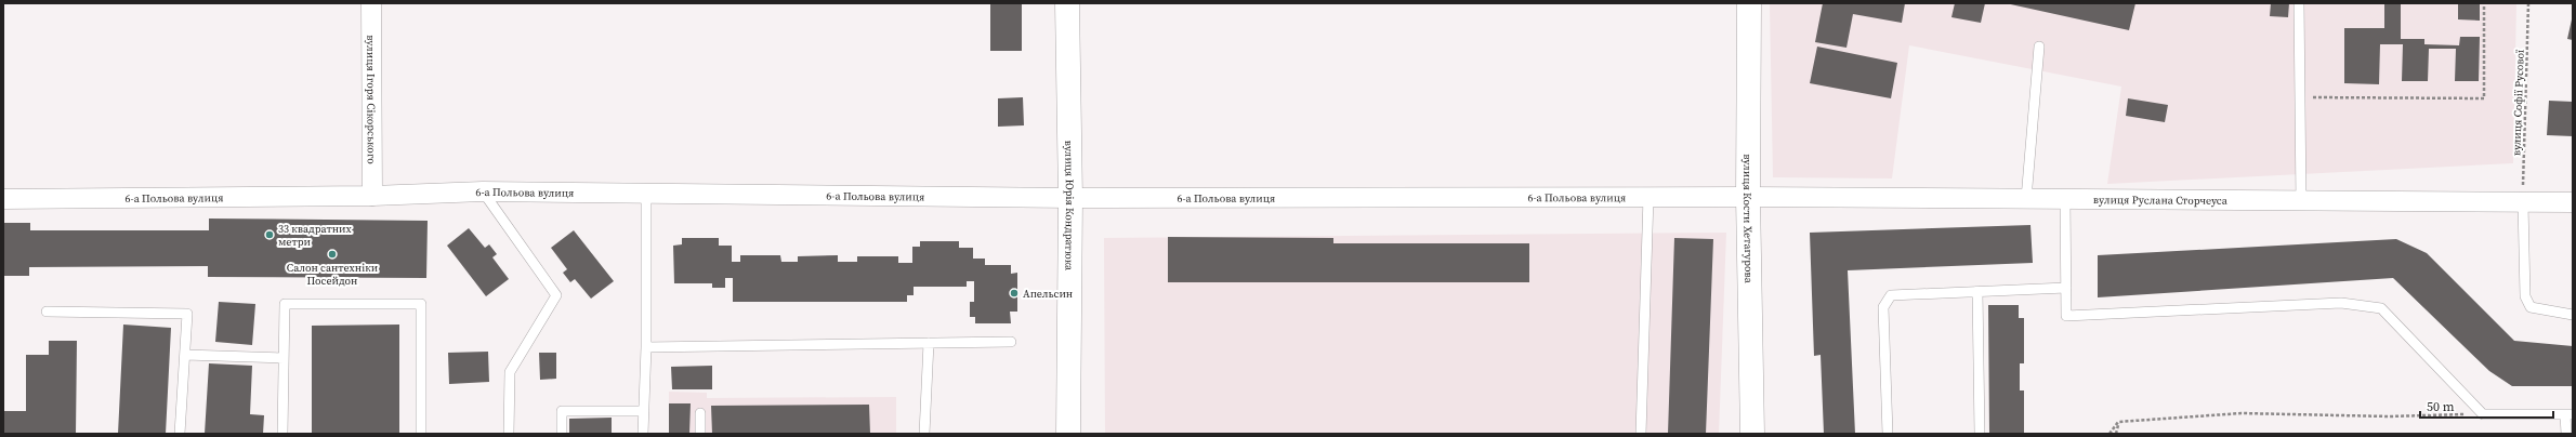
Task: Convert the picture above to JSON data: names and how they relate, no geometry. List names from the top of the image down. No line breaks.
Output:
{"streets":{"street":["вулиця Ігоря Сікорського","6-а Польова вулиця","вулиця Руслана Сторчеуса","вулиця Юрія Кондратюка","вулиця Кости Хетагурова"],"path":["вулиця Софії Русової"]},"crossings":[["вулиця Ігоря Сікорського","6-а Польова вулиця"],["вулиця Софії Русової","вулиця Руслана Сторчеуса"],["6-а Польова вулиця","вулиця Руслана Сторчеуса"],["6-а Польова вулиця","вулиця Юрія Кондратюка"],["6-а Польова вулиця","вулиця Кости Хетагурова"],["вулиця Руслана Сторчеуса","вулиця Кости Хетагурова"]],"places":["33 квадратних метри","Салон сантехніки Посейдон","Апельсин"],"scale_bar":"50 m"}
